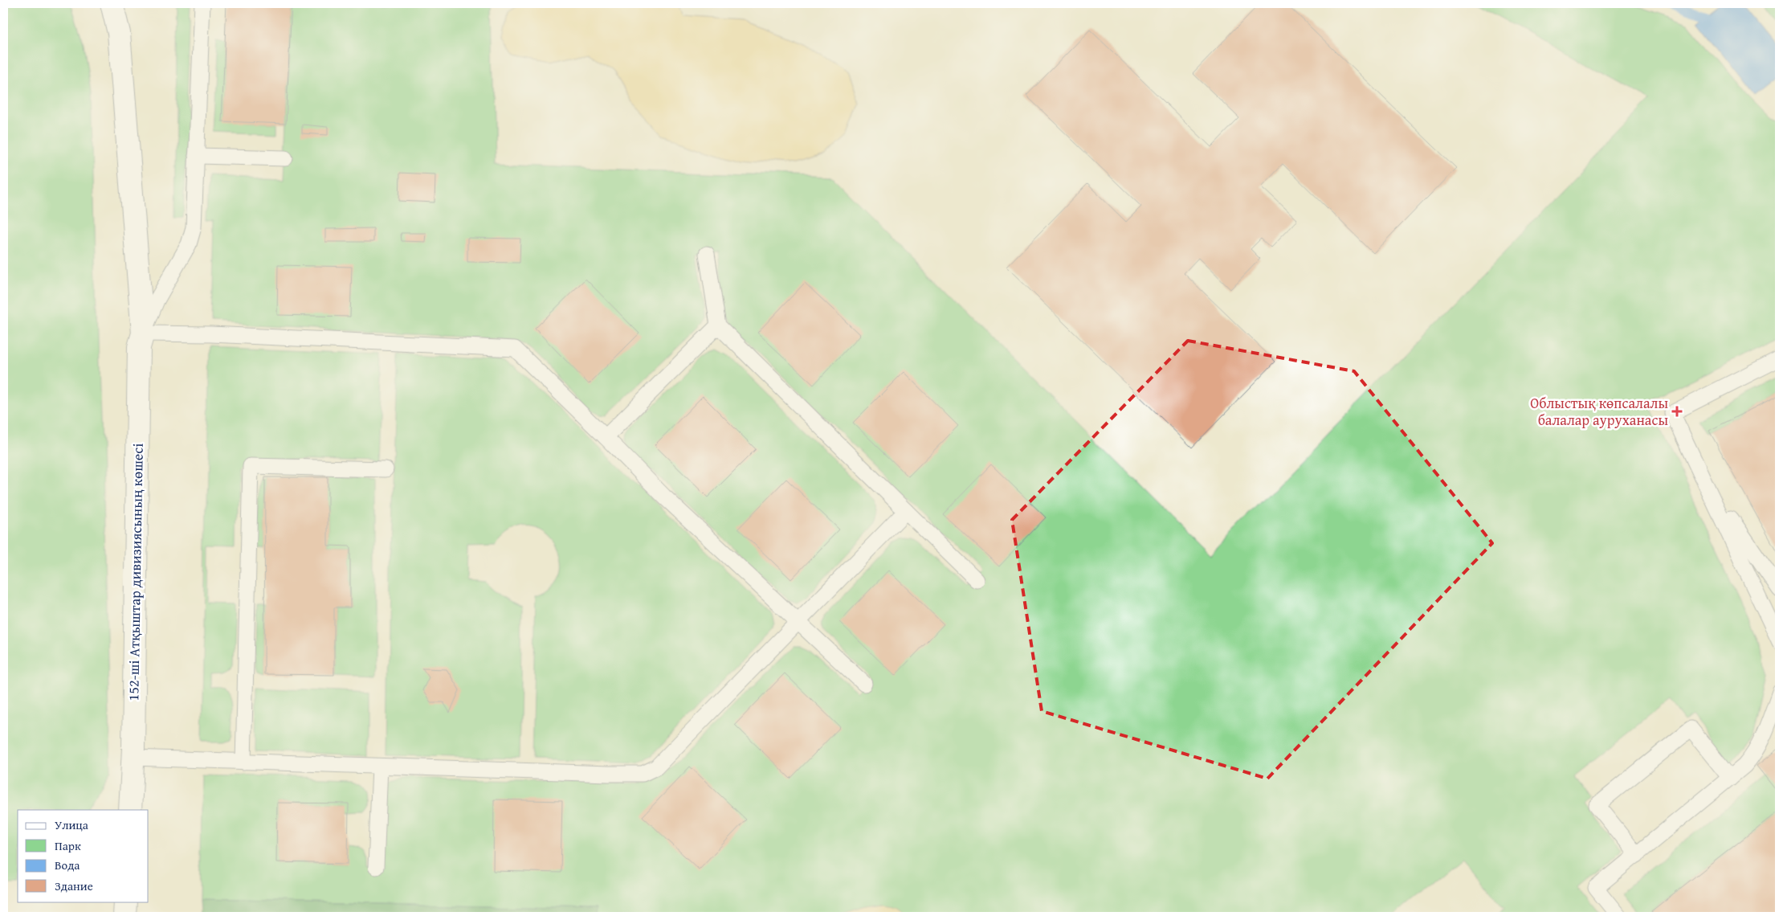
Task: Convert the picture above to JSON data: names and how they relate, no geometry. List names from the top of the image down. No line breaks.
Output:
{"streets":{"street":["152-ші Атқыштар дивизиясының көшесі"]},"places":{"health":["Облыстық көпсалалы балалар ауруханасы"]},"legend":["Улица","Парк","Вода","Здание"]}
